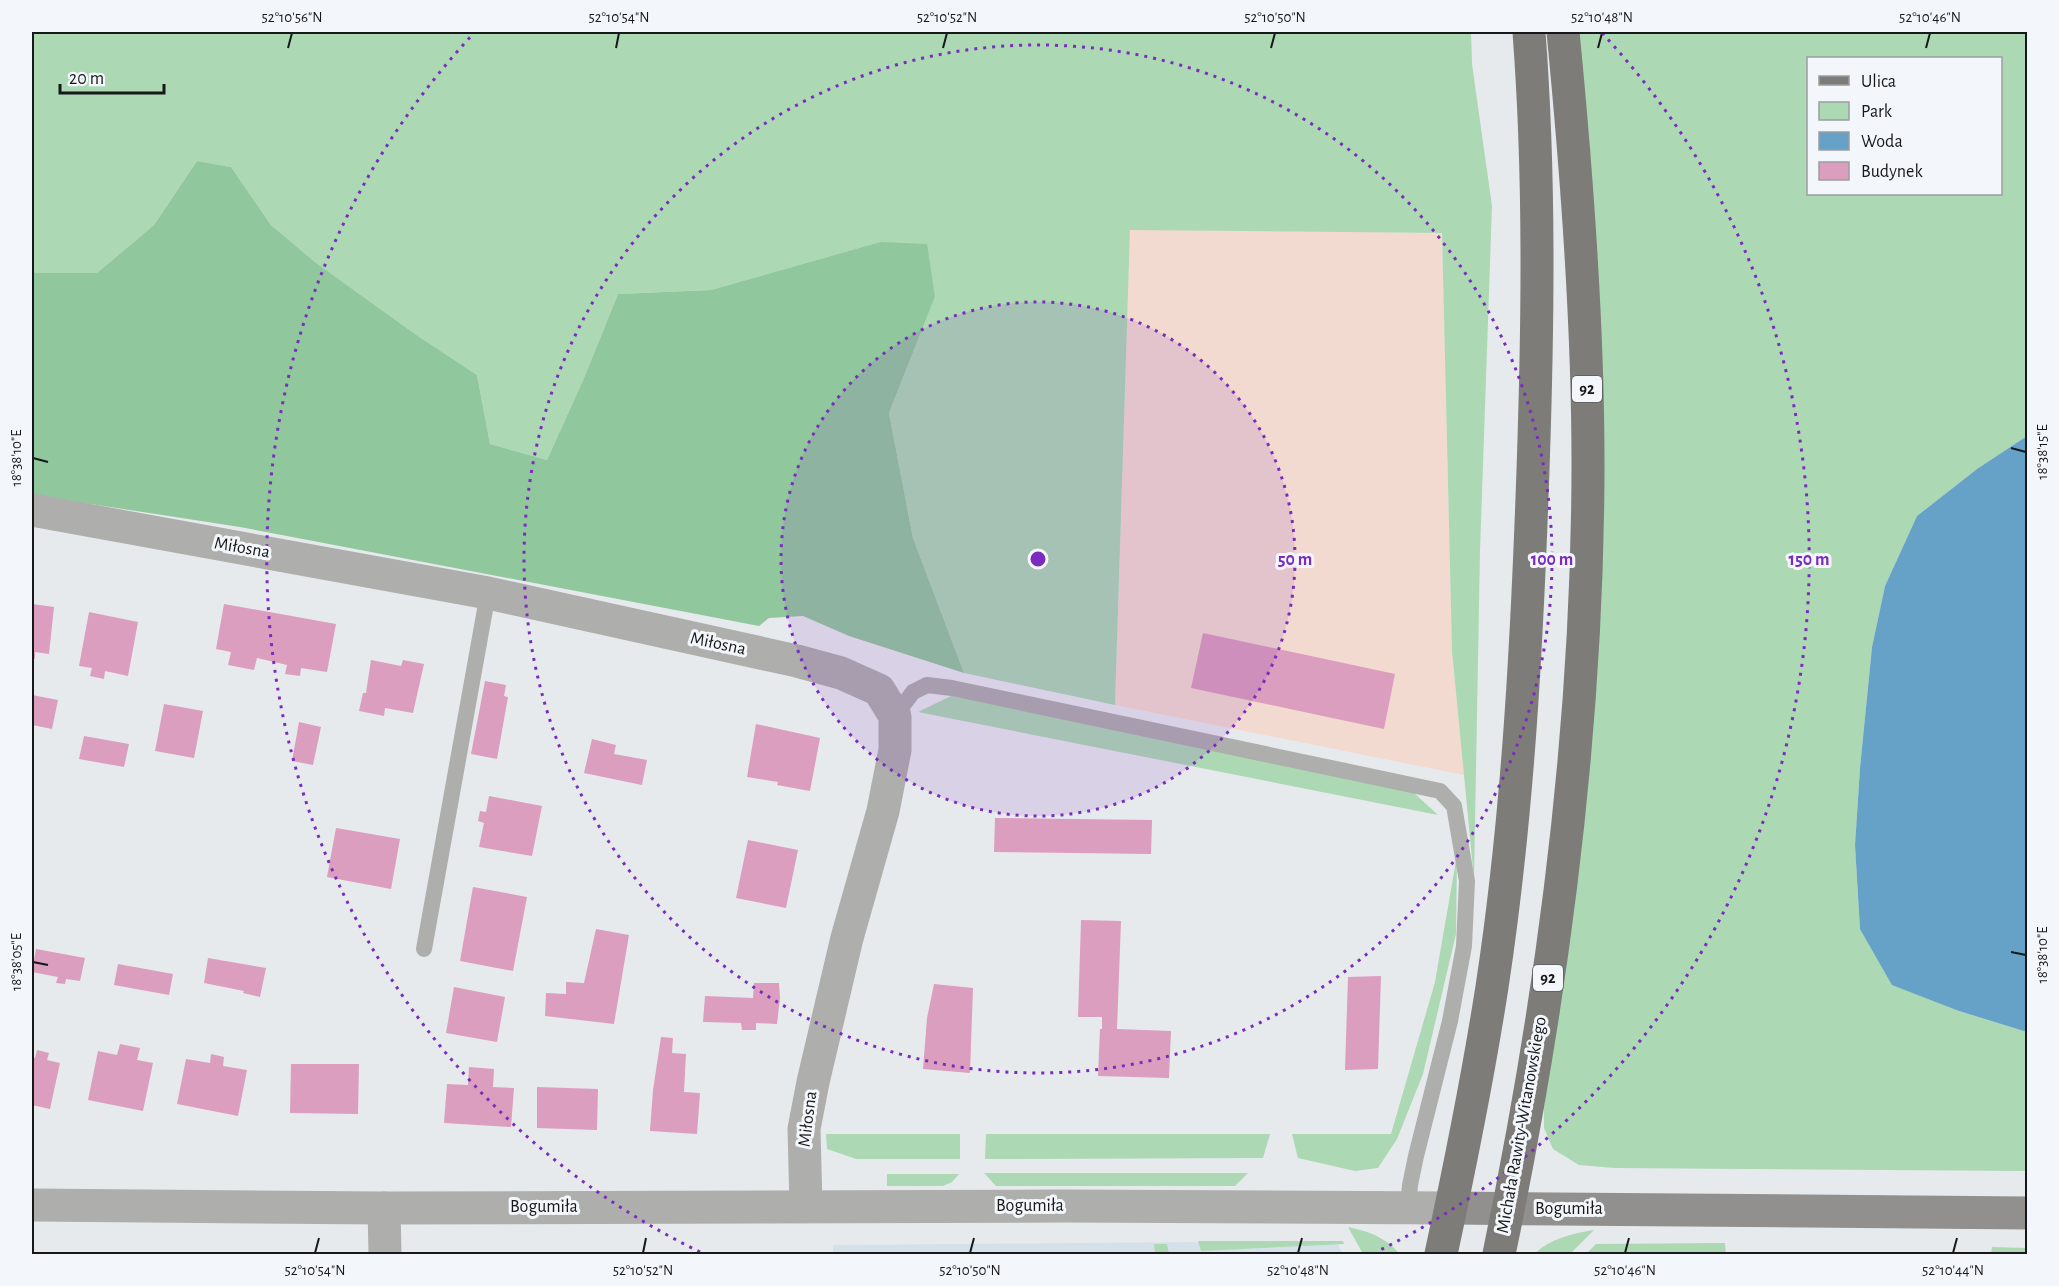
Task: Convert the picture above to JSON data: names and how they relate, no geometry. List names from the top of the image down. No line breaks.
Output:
{"streets":{"main road":["92","Michała Rawity-Witanowskiego","Bogumiła"],"street":["Miłosna"]},"crossings":[["Miłosna","Bogumiła"],["Michała Rawity-Witanowskiego","Bogumiła"]],"legend":["Ulica","Park","Woda","Budynek"],"scale_bar":"20 m","coordinates":["52°10'56\"N","52°10'54\"N","52°10'52\"N","52°10'50\"N","52°10'48\"N","52°10'46\"N","18°38'15\"E","18°38'10\"E","18°38'05\"E","52°10'44\"N"],"rings":["50 m","100 m","150 m"]}
